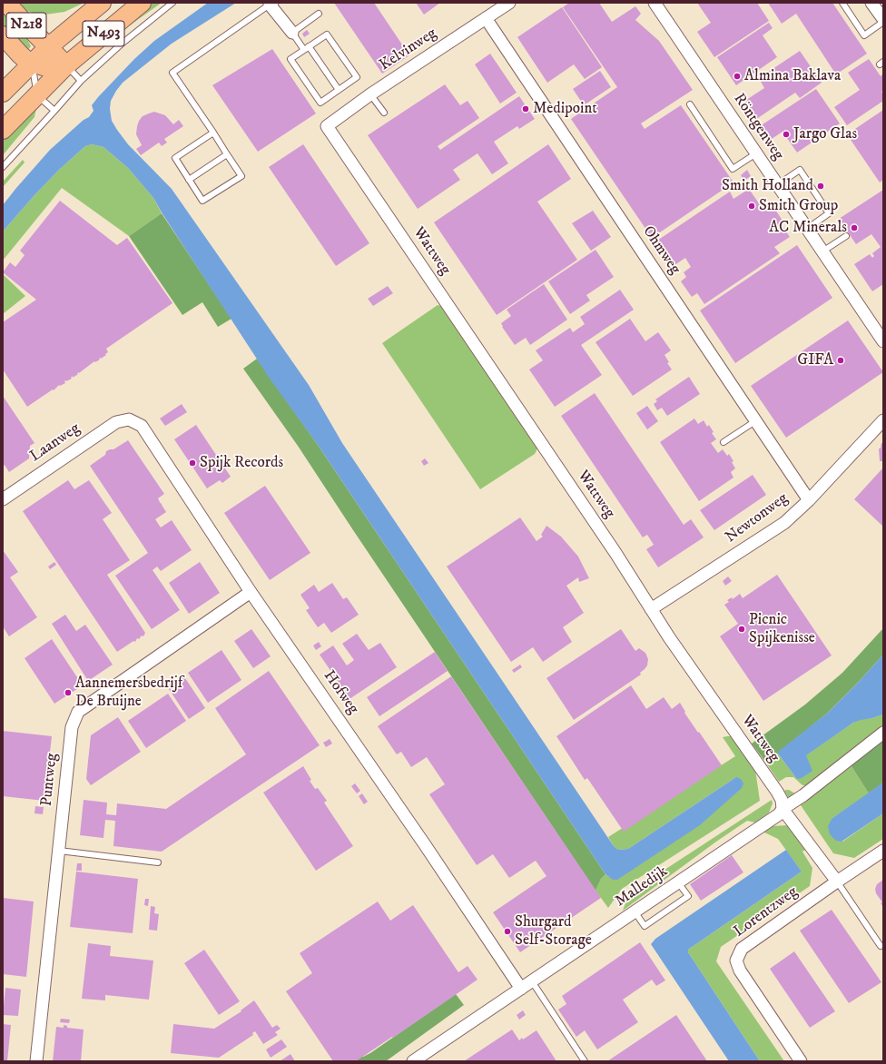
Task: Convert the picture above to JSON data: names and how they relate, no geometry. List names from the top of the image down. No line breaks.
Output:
{"streets":{"main road":["N218","N493"],"street":["Kelvinweg","Röntgenweg","Ohmweg","Wattweg","Laanweg","Newtonweg","Hofweg","Puntweg","Malledijk","Lorentzweg"]},"crossings":[["N218","N493"],["Kelvinweg","Ohmweg"],["Kelvinweg","Wattweg"],["Ohmweg","Newtonweg"],["Wattweg","Newtonweg"],["Wattweg","Malledijk"],["Wattweg","Lorentzweg"],["Laanweg","Hofweg"],["Hofweg","Puntweg"],["Hofweg","Malledijk"]],"places":["Almina Baklava","Medipoint","Jargo Glas","Smith Holland","Smith Group","AC Minerals","GIFA","Spijk Records","Picnic Spijkenisse","Aannemersbedrijf De Bruijne","Shurgard Self-Storage"]}
